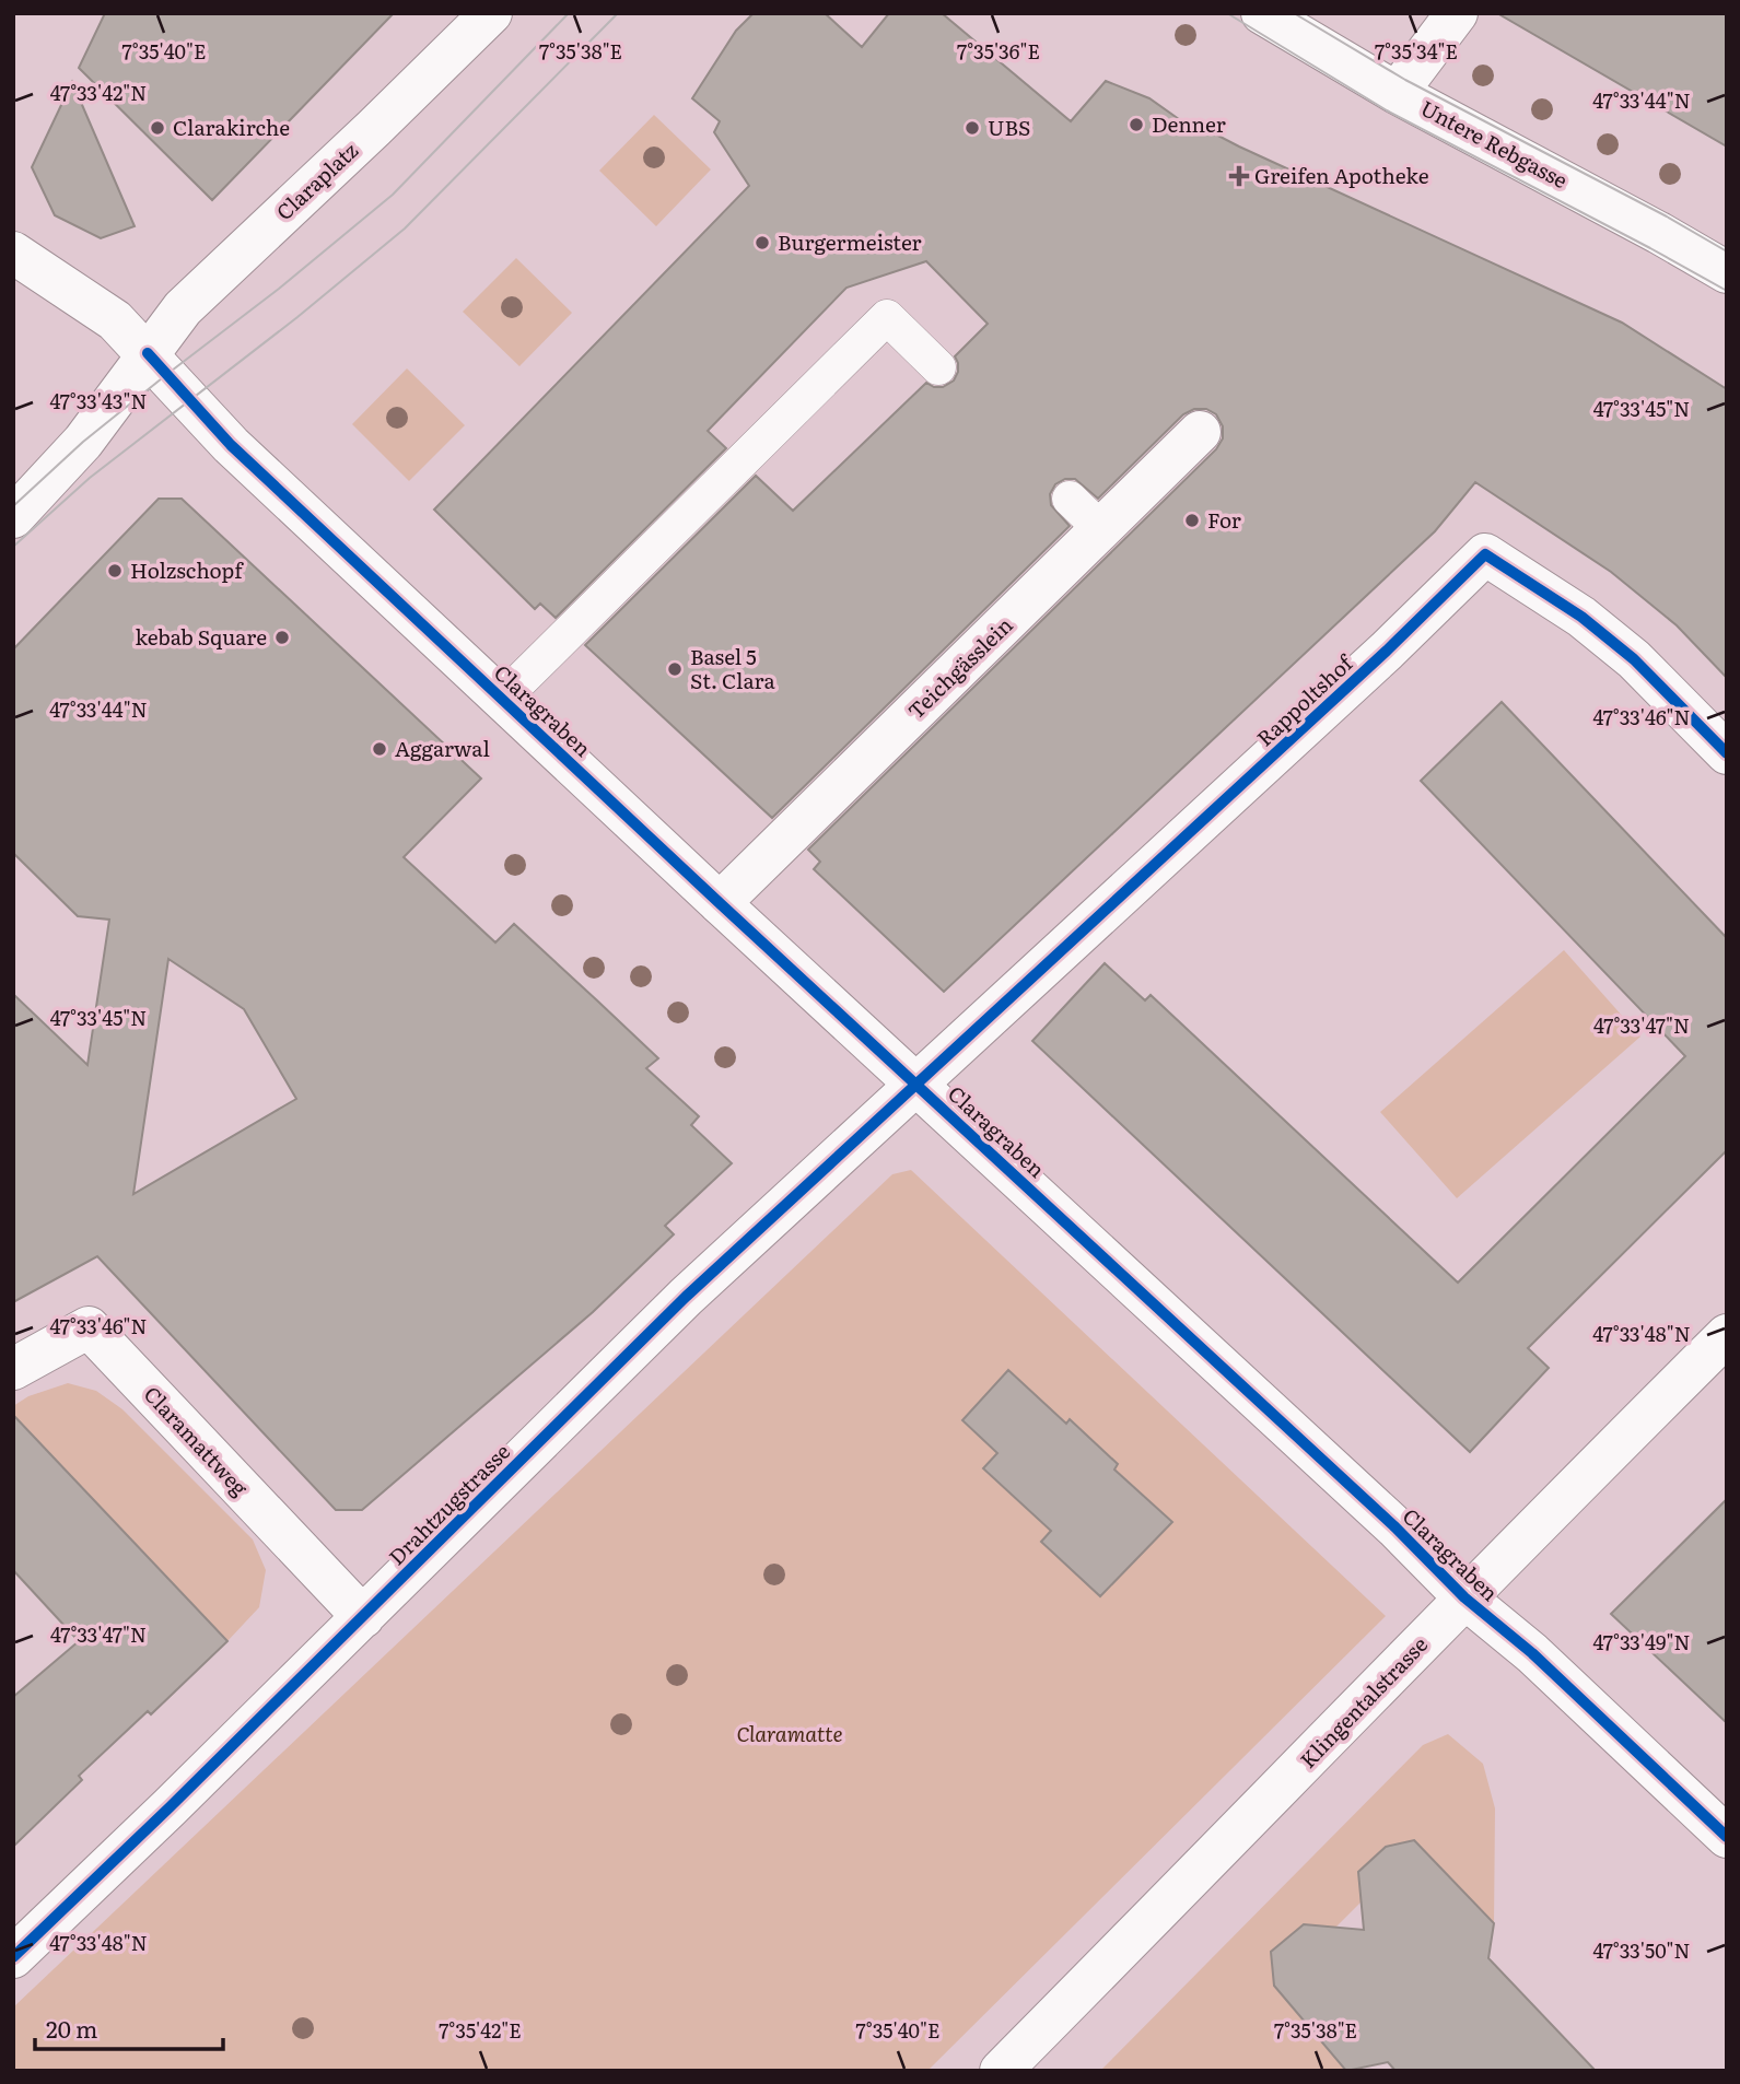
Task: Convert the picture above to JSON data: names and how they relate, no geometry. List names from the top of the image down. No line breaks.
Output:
{"streets":{"street":["Untere Rebgasse","Claraplatz","Teichgässlein","Rappoltshof","Claragraben","Claramattweg","Drahtzugstrasse","Klingentalstrasse"]},"crossings":[["Claraplatz","Claragraben"],["Teichgässlein","Claragraben"],["Rappoltshof","Claragraben"],["Rappoltshof","Drahtzugstrasse"],["Claragraben","Drahtzugstrasse"],["Claragraben","Klingentalstrasse"],["Claramattweg","Drahtzugstrasse"]],"parks":["Claramatte"],"places":{"other":["Denner","Clarakirche","UBS","Burgermeister","For","Holzschopf","kebab Square","Basel 5 St. Clara","Aggarwal"],"health":["Greifen Apotheke"]},"scale_bar":"20 m","coordinates":["7°35'40\"E","7°35'38\"E","7°35'36\"E","7°35'34\"E","47°33'42\"N","47°33'44\"N","47°33'43\"N","47°33'45\"N","47°33'46\"N","47°33'47\"N","47°33'48\"N","47°33'49\"N","47°33'50\"N","7°35'42\"E"]}
